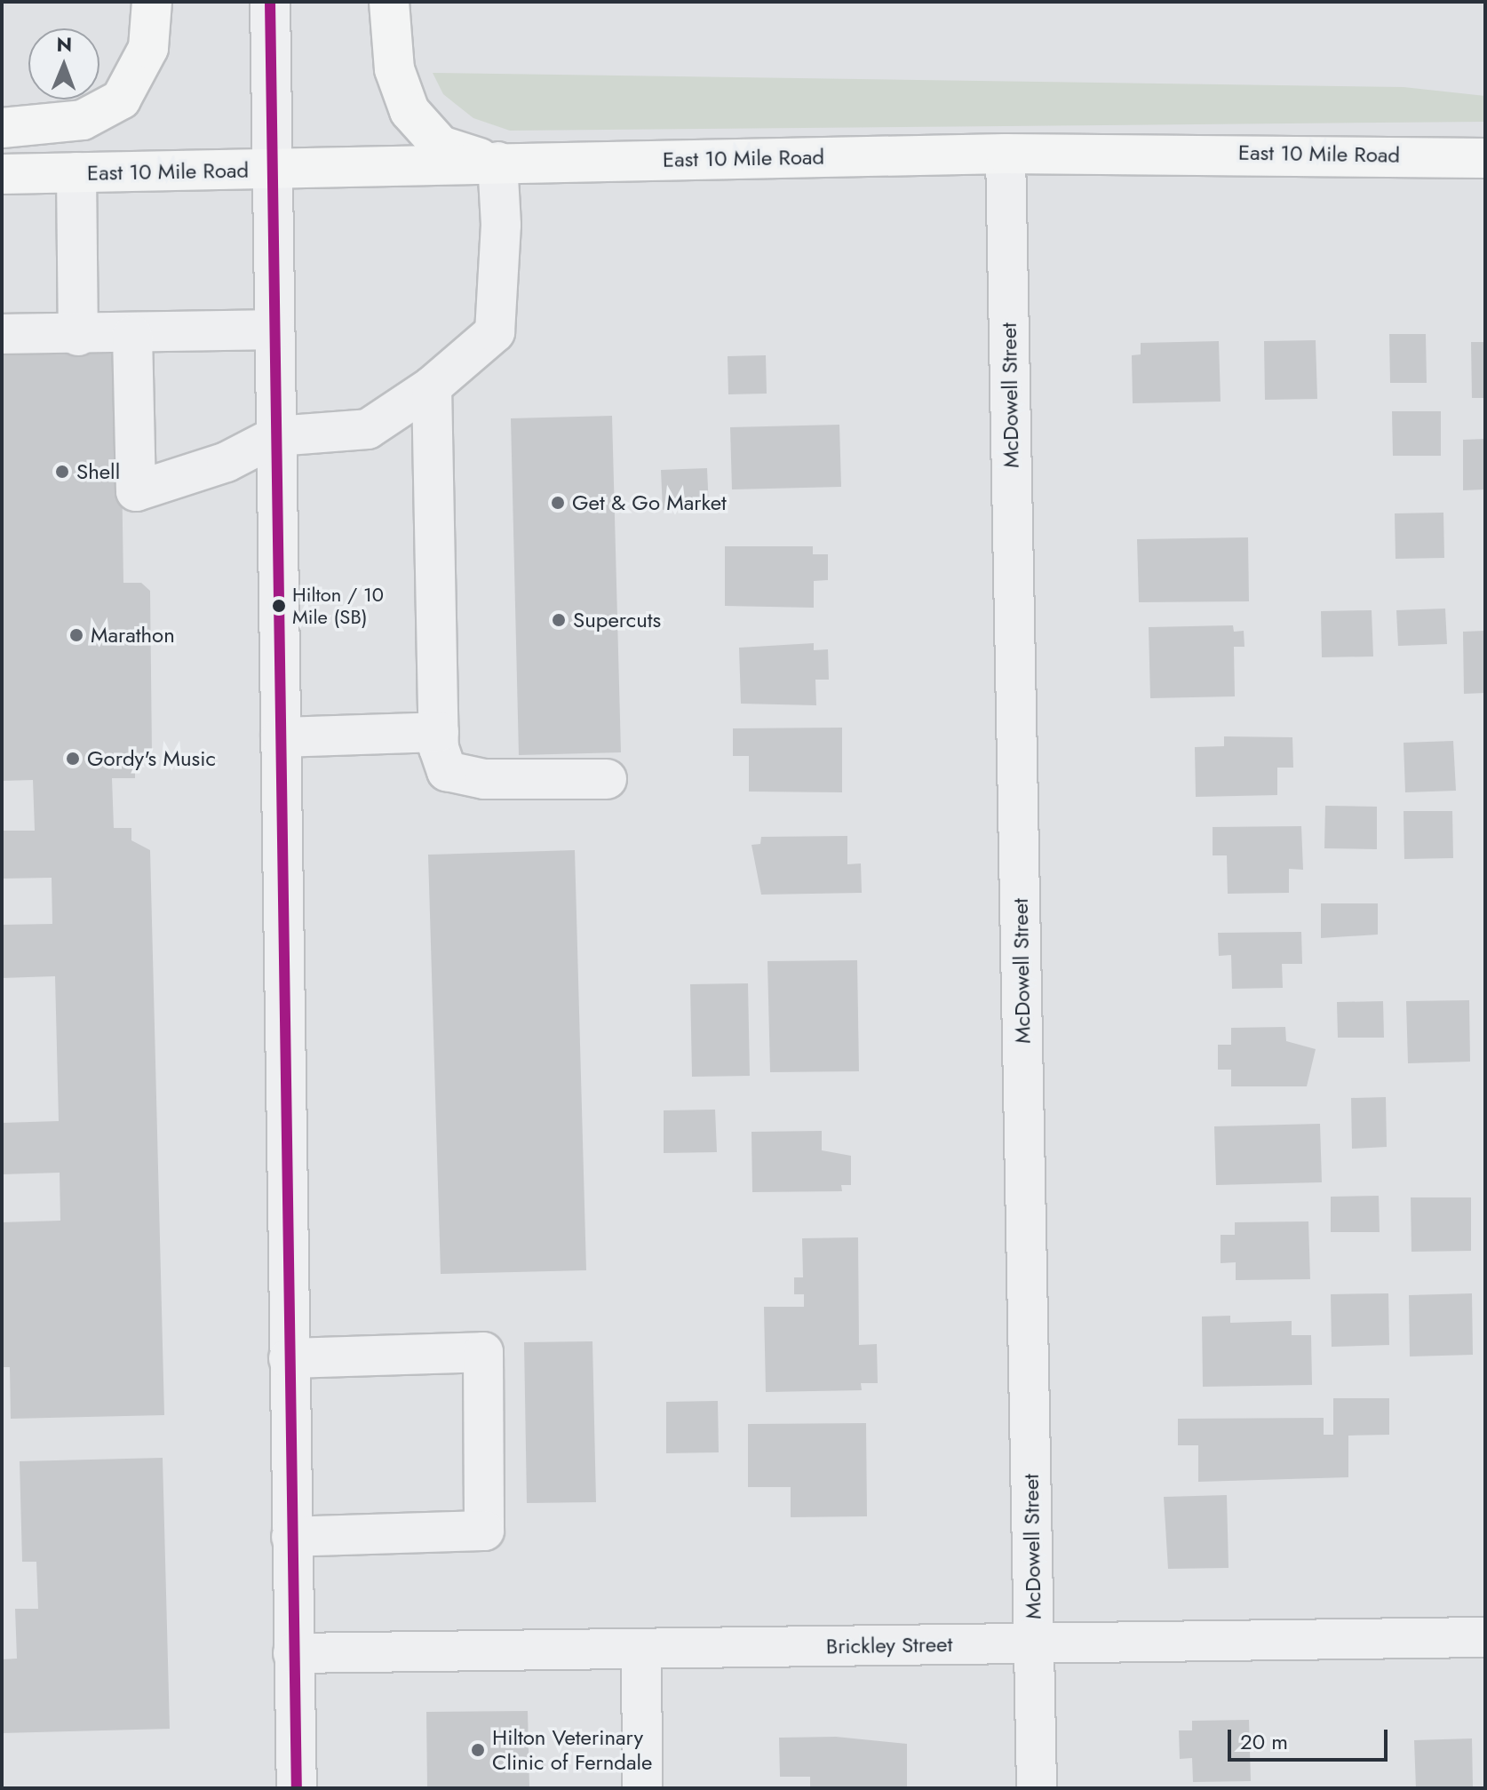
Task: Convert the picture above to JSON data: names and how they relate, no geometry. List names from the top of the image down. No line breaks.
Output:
{"streets":{"main road":["East 10 Mile Road"],"street":["McDowell Street","Brickley Street"]},"crossings":[["East 10 Mile Road","McDowell Street"],["McDowell Street","Brickley Street"]],"places":["Shell","Get & Go Market","Hilton / 10 Mile (SB)","Supercuts","Marathon","Gordy's Music","Hilton Veterinary Clinic of Ferndale"],"scale_bar":"20 m","north":"top"}
